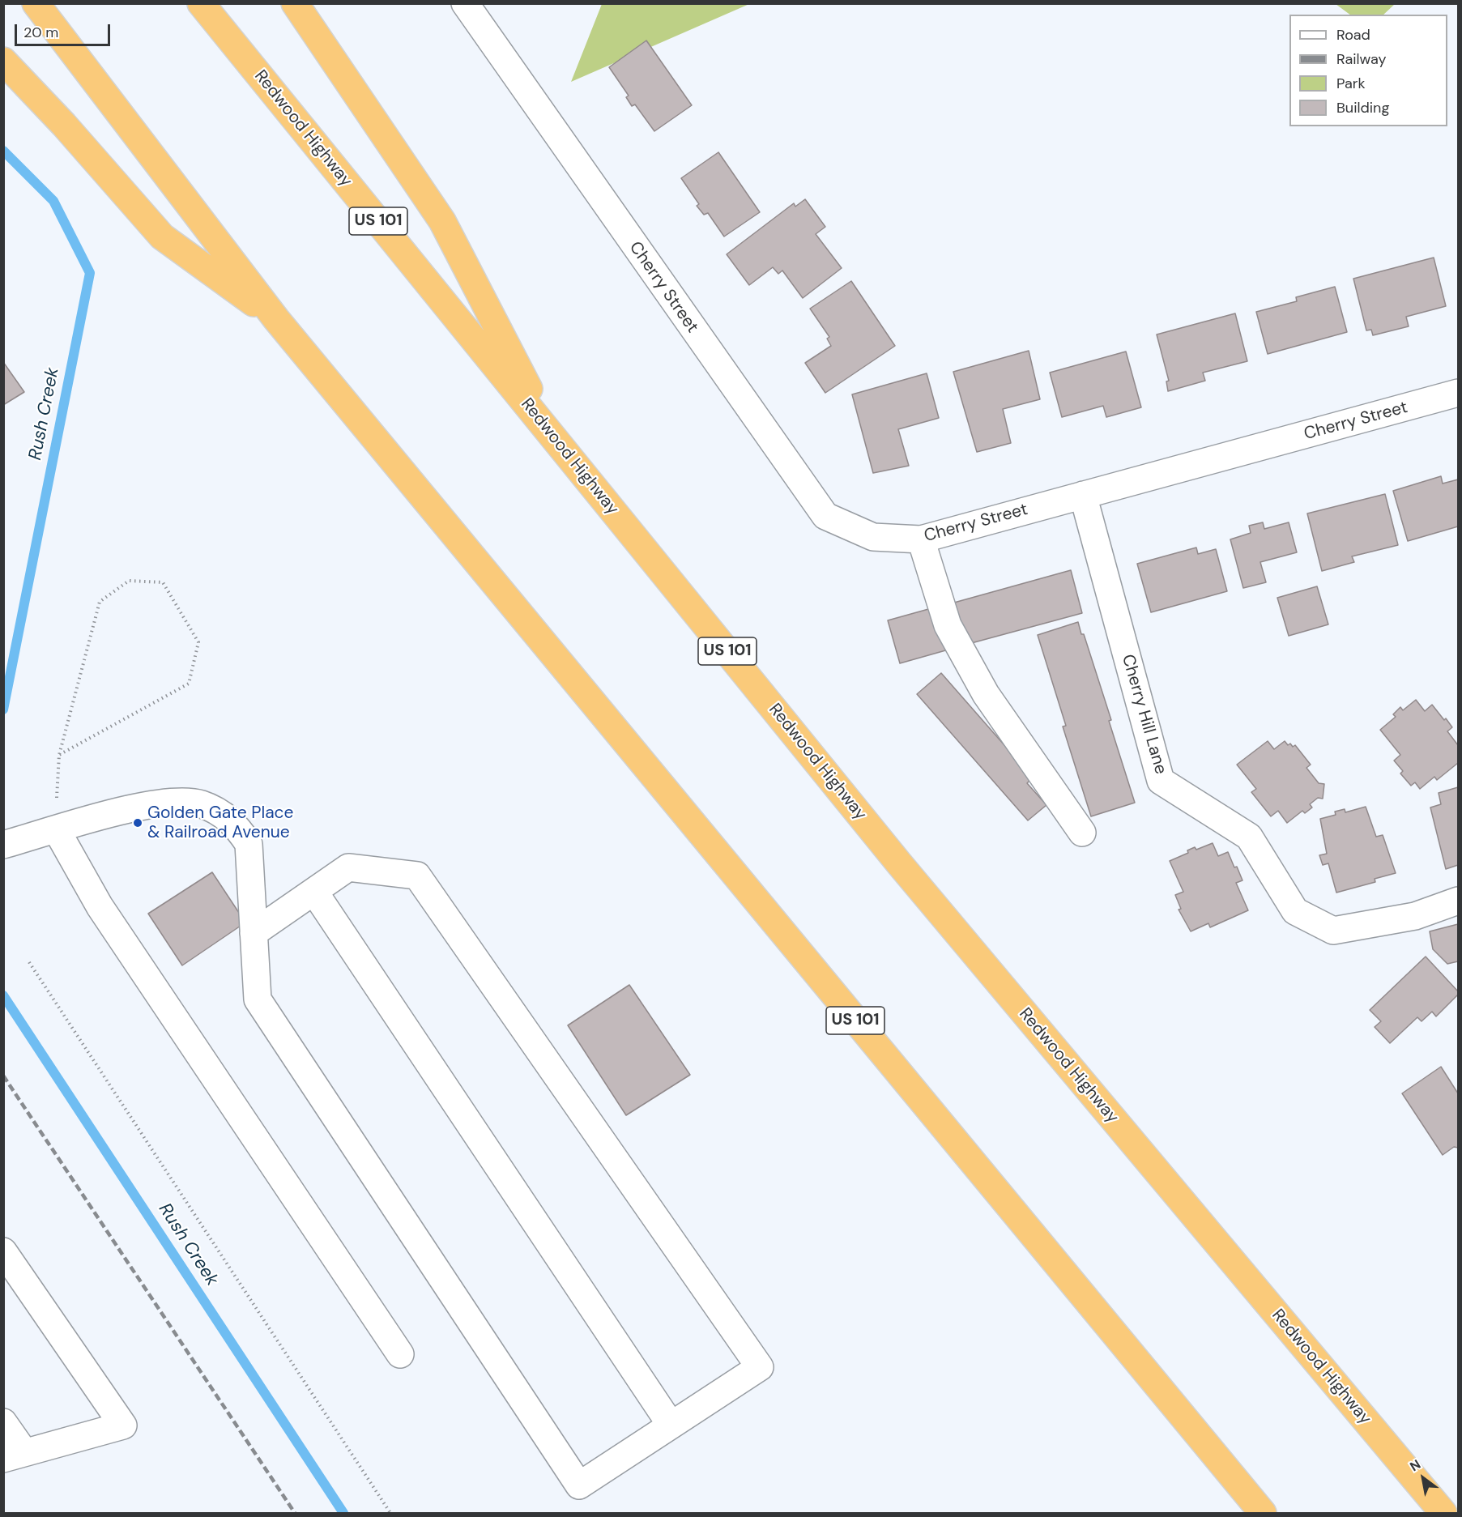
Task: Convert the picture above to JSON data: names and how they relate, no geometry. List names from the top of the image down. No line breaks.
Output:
{"streets":{"highway":["Redwood Highway","US 101"],"street":["Cherry Street","Cherry Hill Lane"]},"crossings":[["Cherry Street","Cherry Hill Lane"]],"water":["Rush Creek"],"places":["Golden Gate Place & Railroad Avenue"],"legend":["Road","Railway","Park","Building"],"scale_bar":"20 m","north":"top left"}
